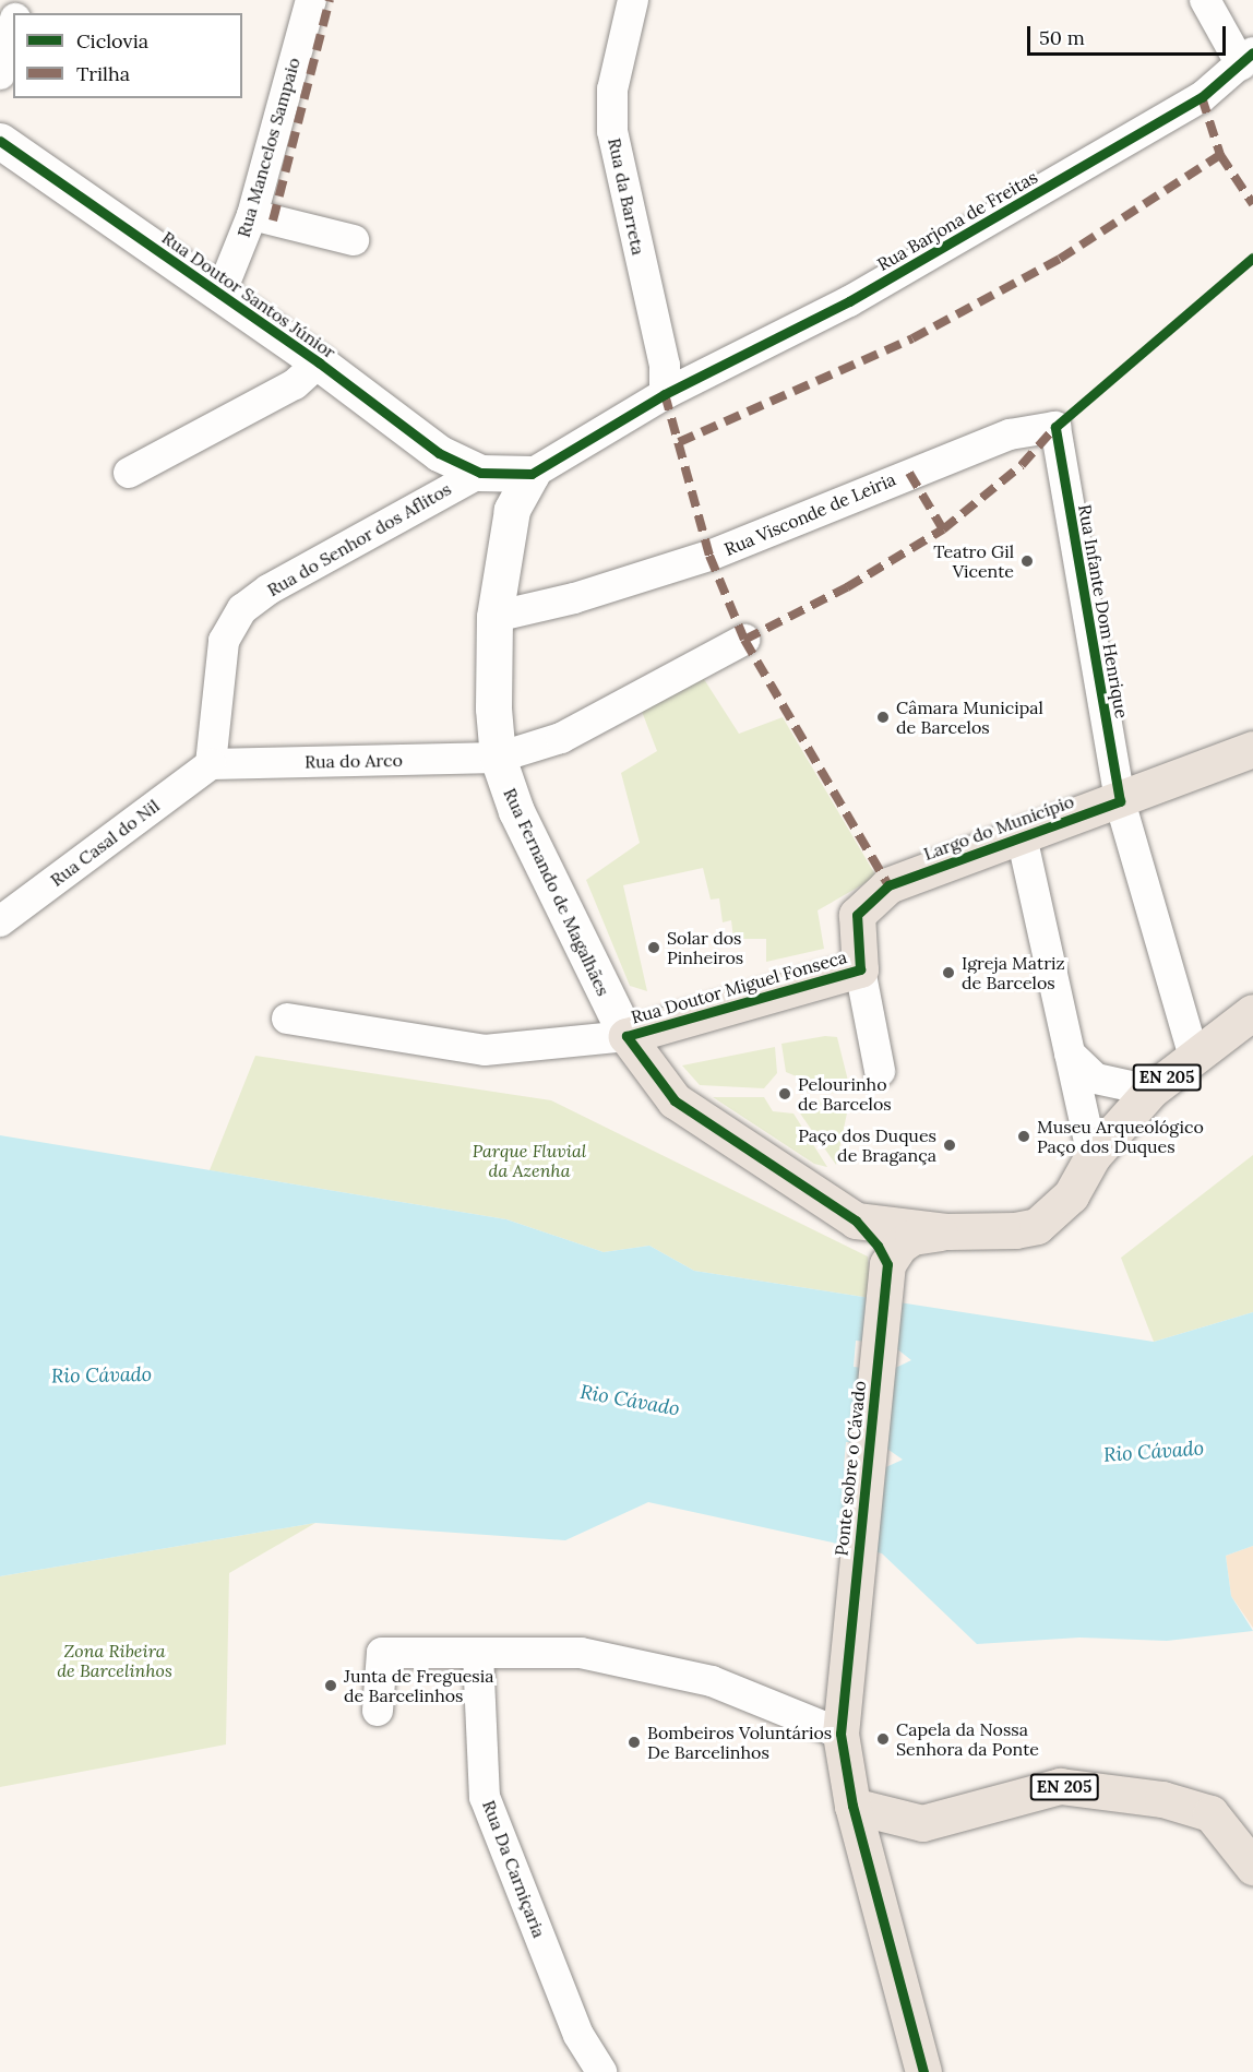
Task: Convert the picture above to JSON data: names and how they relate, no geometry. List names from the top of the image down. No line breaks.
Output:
{"streets":{"main road":["Largo do Município","Rua Fernando de Magalhães","Rua Doutor Miguel Fonseca","EN 205","Ponte sobre o Cávado"],"street":["Rua Mancelos Sampaio","Rua da Barreta","Rua Barjona de Freitas","Rua Doutor Santos Júnior","Rua Visconde de Leiria","Rua do Senhor dos Aflitos","Rua Infante Dom Henrique","Rua do Arco","Rua Casal do Nil","Rua Da Carniçaria"]},"crossings":[["Rua Mancelos Sampaio","Rua Doutor Santos Júnior"],["Rua da Barreta","Rua Barjona de Freitas"],["Rua Barjona de Freitas","Rua Fernando de Magalhães"],["Rua Doutor Santos Júnior","Rua do Senhor dos Aflitos"],["Rua Visconde de Leiria","Rua Infante Dom Henrique"],["Rua Visconde de Leiria","Rua Fernando de Magalhães"],["Rua do Senhor dos Aflitos","Rua do Arco"],["Rua do Senhor dos Aflitos","Rua Casal do Nil"],["Rua Infante Dom Henrique","Largo do Município"],["Rua do Arco","Rua Casal do Nil"],["Rua do Arco","Rua Fernando de Magalhães"],["Largo do Município","Rua Fernando de Magalhães"],["Largo do Município","Rua Doutor Miguel Fonseca"],["Rua Fernando de Magalhães","Rua Doutor Miguel Fonseca"],["Rua Fernando de Magalhães","EN 205"],["EN 205","Ponte sobre o Cávado"]],"water":["Rio Cávado"],"parks":["Parque Fluvial da Azenha","Zona Ribeira de Barcelinhos"],"places":["Teatro Gil Vicente","Câmara Municipal de Barcelos","Solar dos Pinheiros","Igreja Matriz de Barcelos","Pelourinho de Barcelos","Museu Arqueológico Paço dos Duques","Paço dos Duques de Bragança","Junta de Freguesia de Barcelinhos","Capela da Nossa Senhora da Ponte","Bombeiros Voluntários De Barcelinhos"],"legend":["Ciclovia","Trilha"],"scale_bar":"50 m"}
